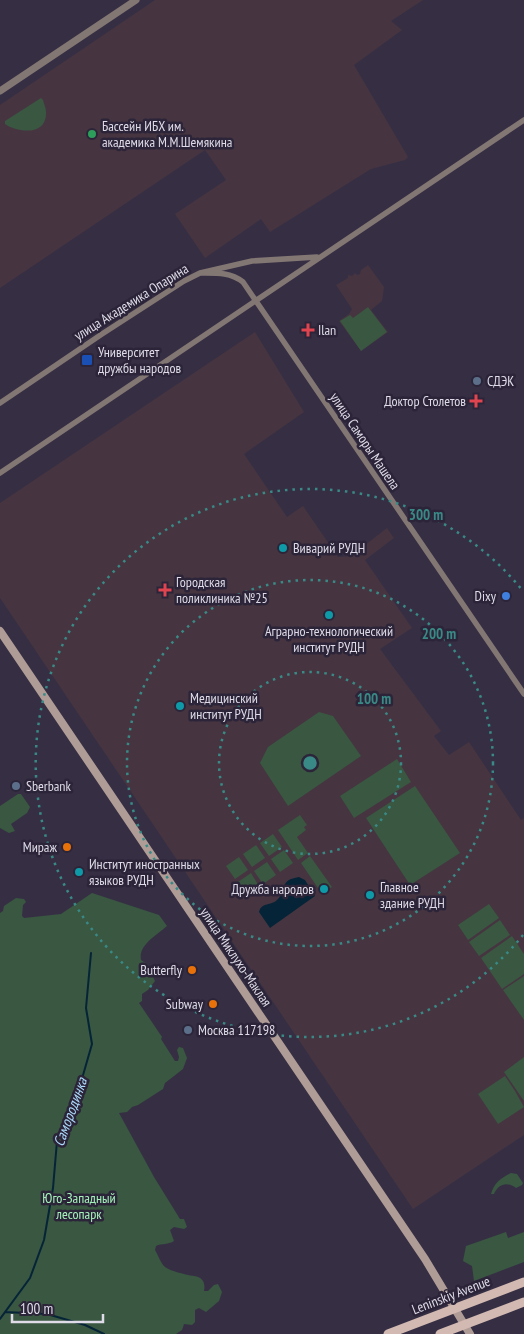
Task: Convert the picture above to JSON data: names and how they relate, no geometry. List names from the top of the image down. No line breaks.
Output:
{"streets":{"main road":["улица Миклухо-Маклая","Leninskiy Avenue"],"street":["улица Академика Опарина","улица Саморы Машела"]},"crossings":[["улица Академика Опарина","улица Саморы Машела"],["улица Миклухо-Маклая","Leninskiy Avenue"]],"water":["Самородинка"],"parks":["Юго-Западный лесопарк"],"places":{"other":["Бассейн ИБХ им. академика М.М.Шемякина","СДЭК","Виварий РУДН","Dixy","Аграрно-технологический институт РУДН","Медицинский институт РУДН","Sberbank","Мираж","Институт иностранных языков РУДН","Дружба народов","Главное здание РУДН","Butterfly","Subway","Москва 117198"],"health":["Ilan","Доктор Столетов","Городская поликлиника №25"],"transit":["Университет дружбы народов"]},"scale_bar":"100 m","rings":["300 m","200 m","100 m"]}
